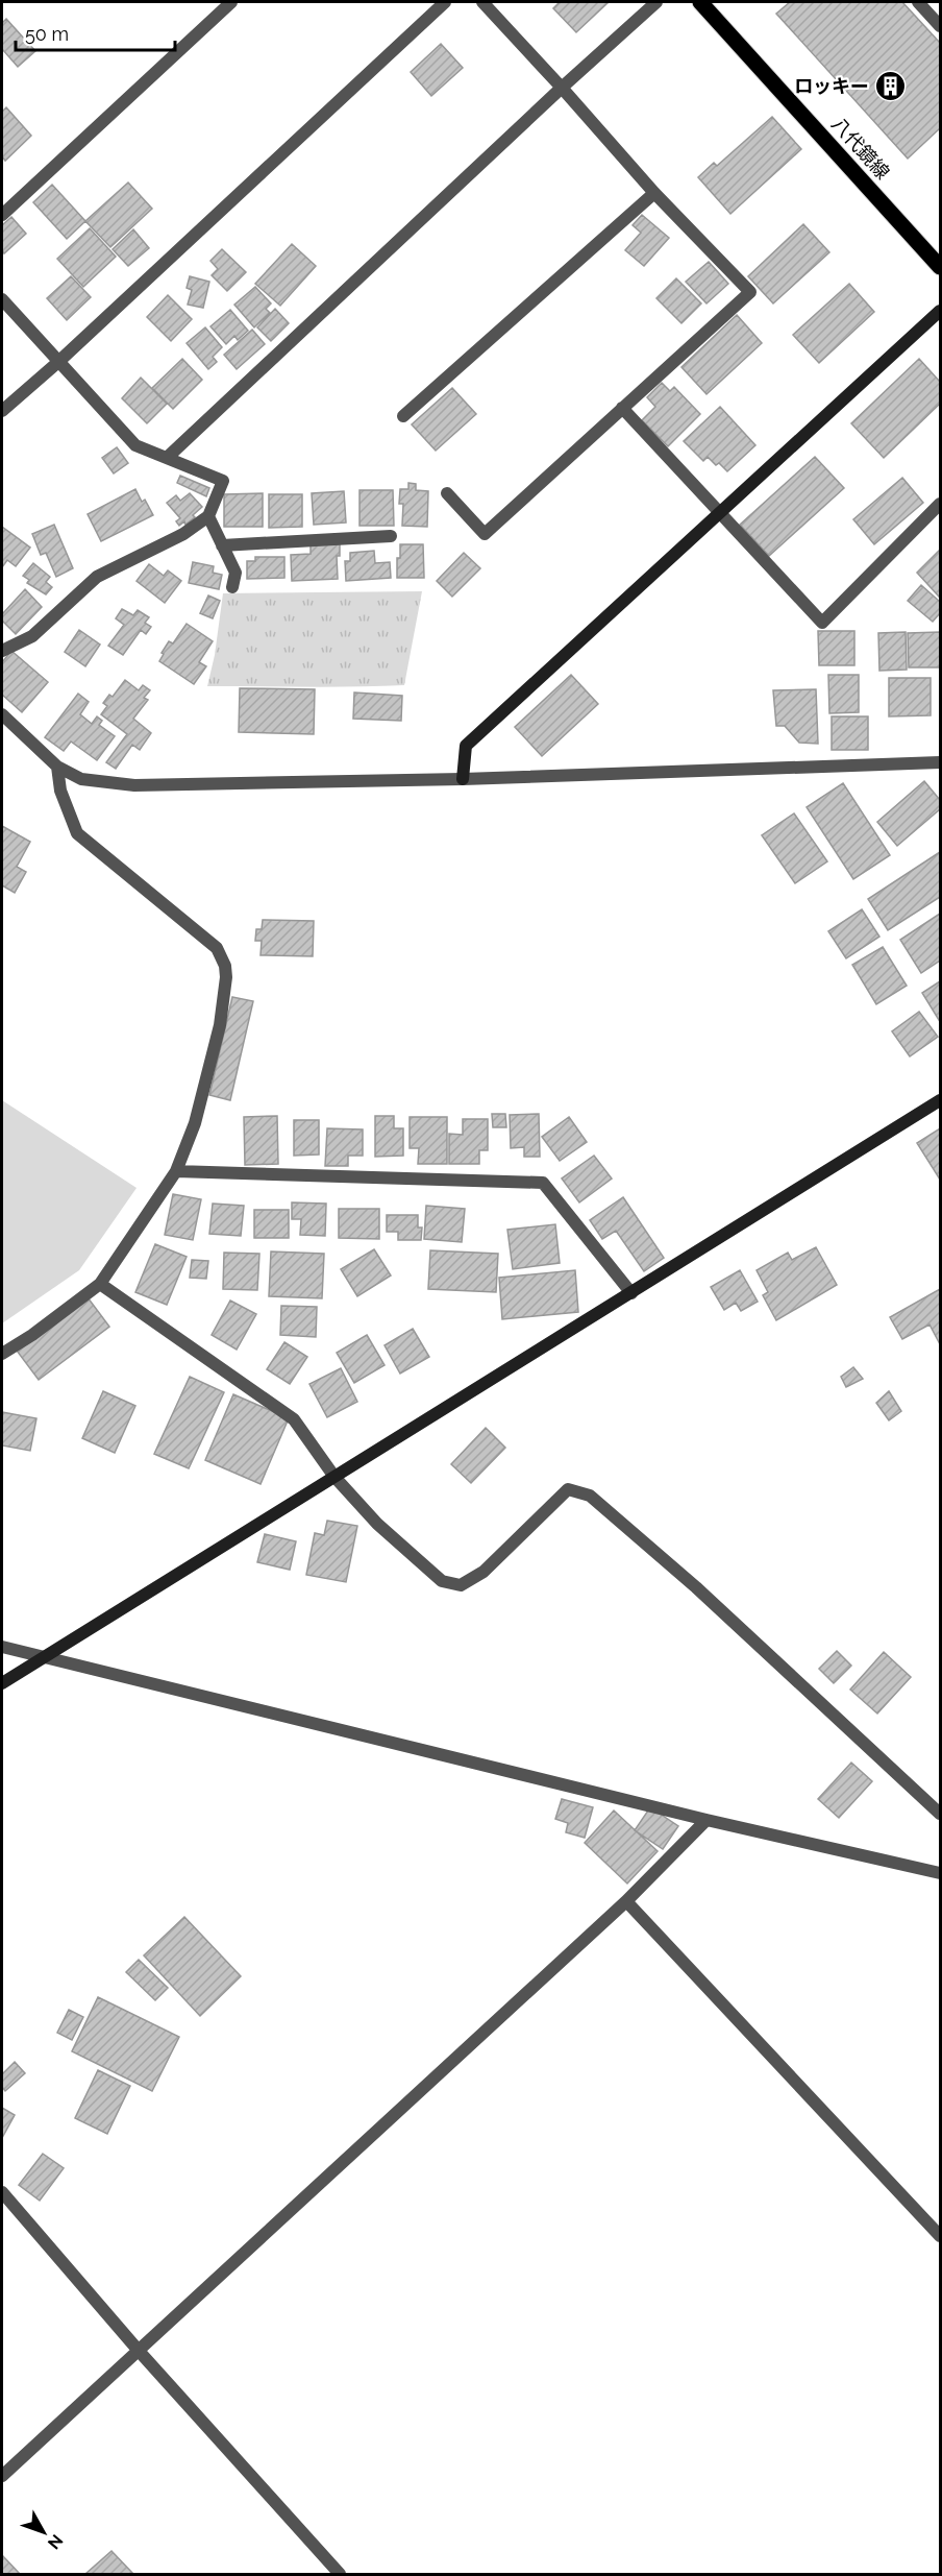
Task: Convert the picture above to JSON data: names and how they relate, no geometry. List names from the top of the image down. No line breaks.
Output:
{"streets":{"main road":["八代鏡線"]},"places":{"building":["ロッキー"]},"scale_bar":"50 m","north":"bottom right"}
